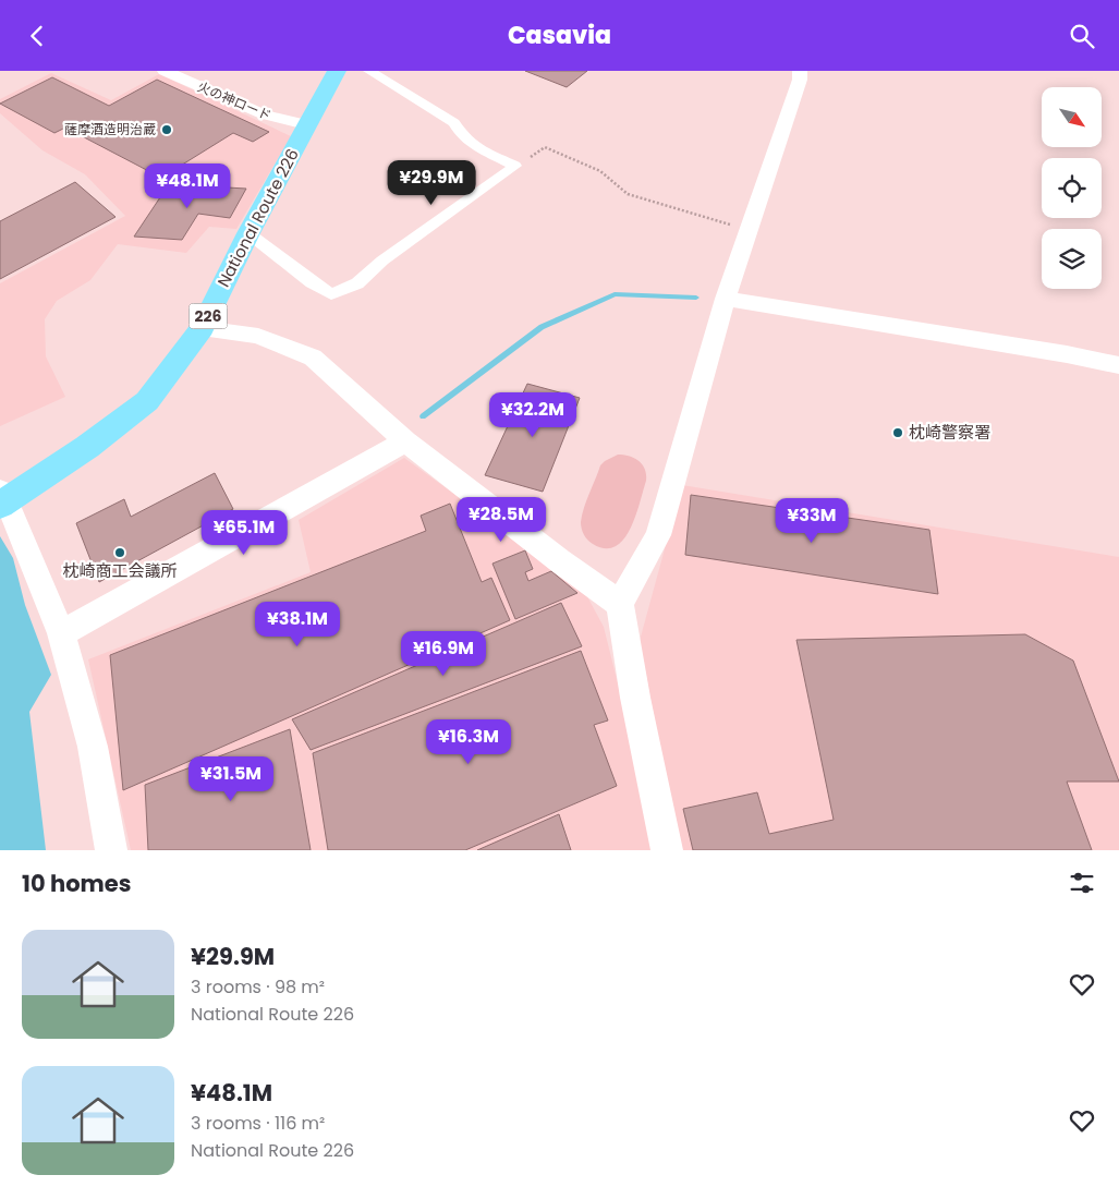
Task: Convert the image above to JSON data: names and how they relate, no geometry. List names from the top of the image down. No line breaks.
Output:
{"streets":{"highway":["National Route 226","226"],"street":["火の神ロード"]},"crossings":[["火の神ロード","National Route 226"]],"places":["薩摩酒造明治蔵","枕崎警察署","枕崎商工会議所"],"north":"bottom right","page":{"header":"Casavia","price":["¥29.9M","¥48.1M","¥32.2M","¥28.5M","¥33M","¥65.1M","¥38.1M","¥16.9M","¥16.3M","¥31.5M"],"heading":"10 homes","list":[{"name":"¥29.9M","note":"3 rooms · 98 m² · National Route 226"},{"name":"¥48.1M","note":"3 rooms · 116 m² · National Route 226"}]}}
